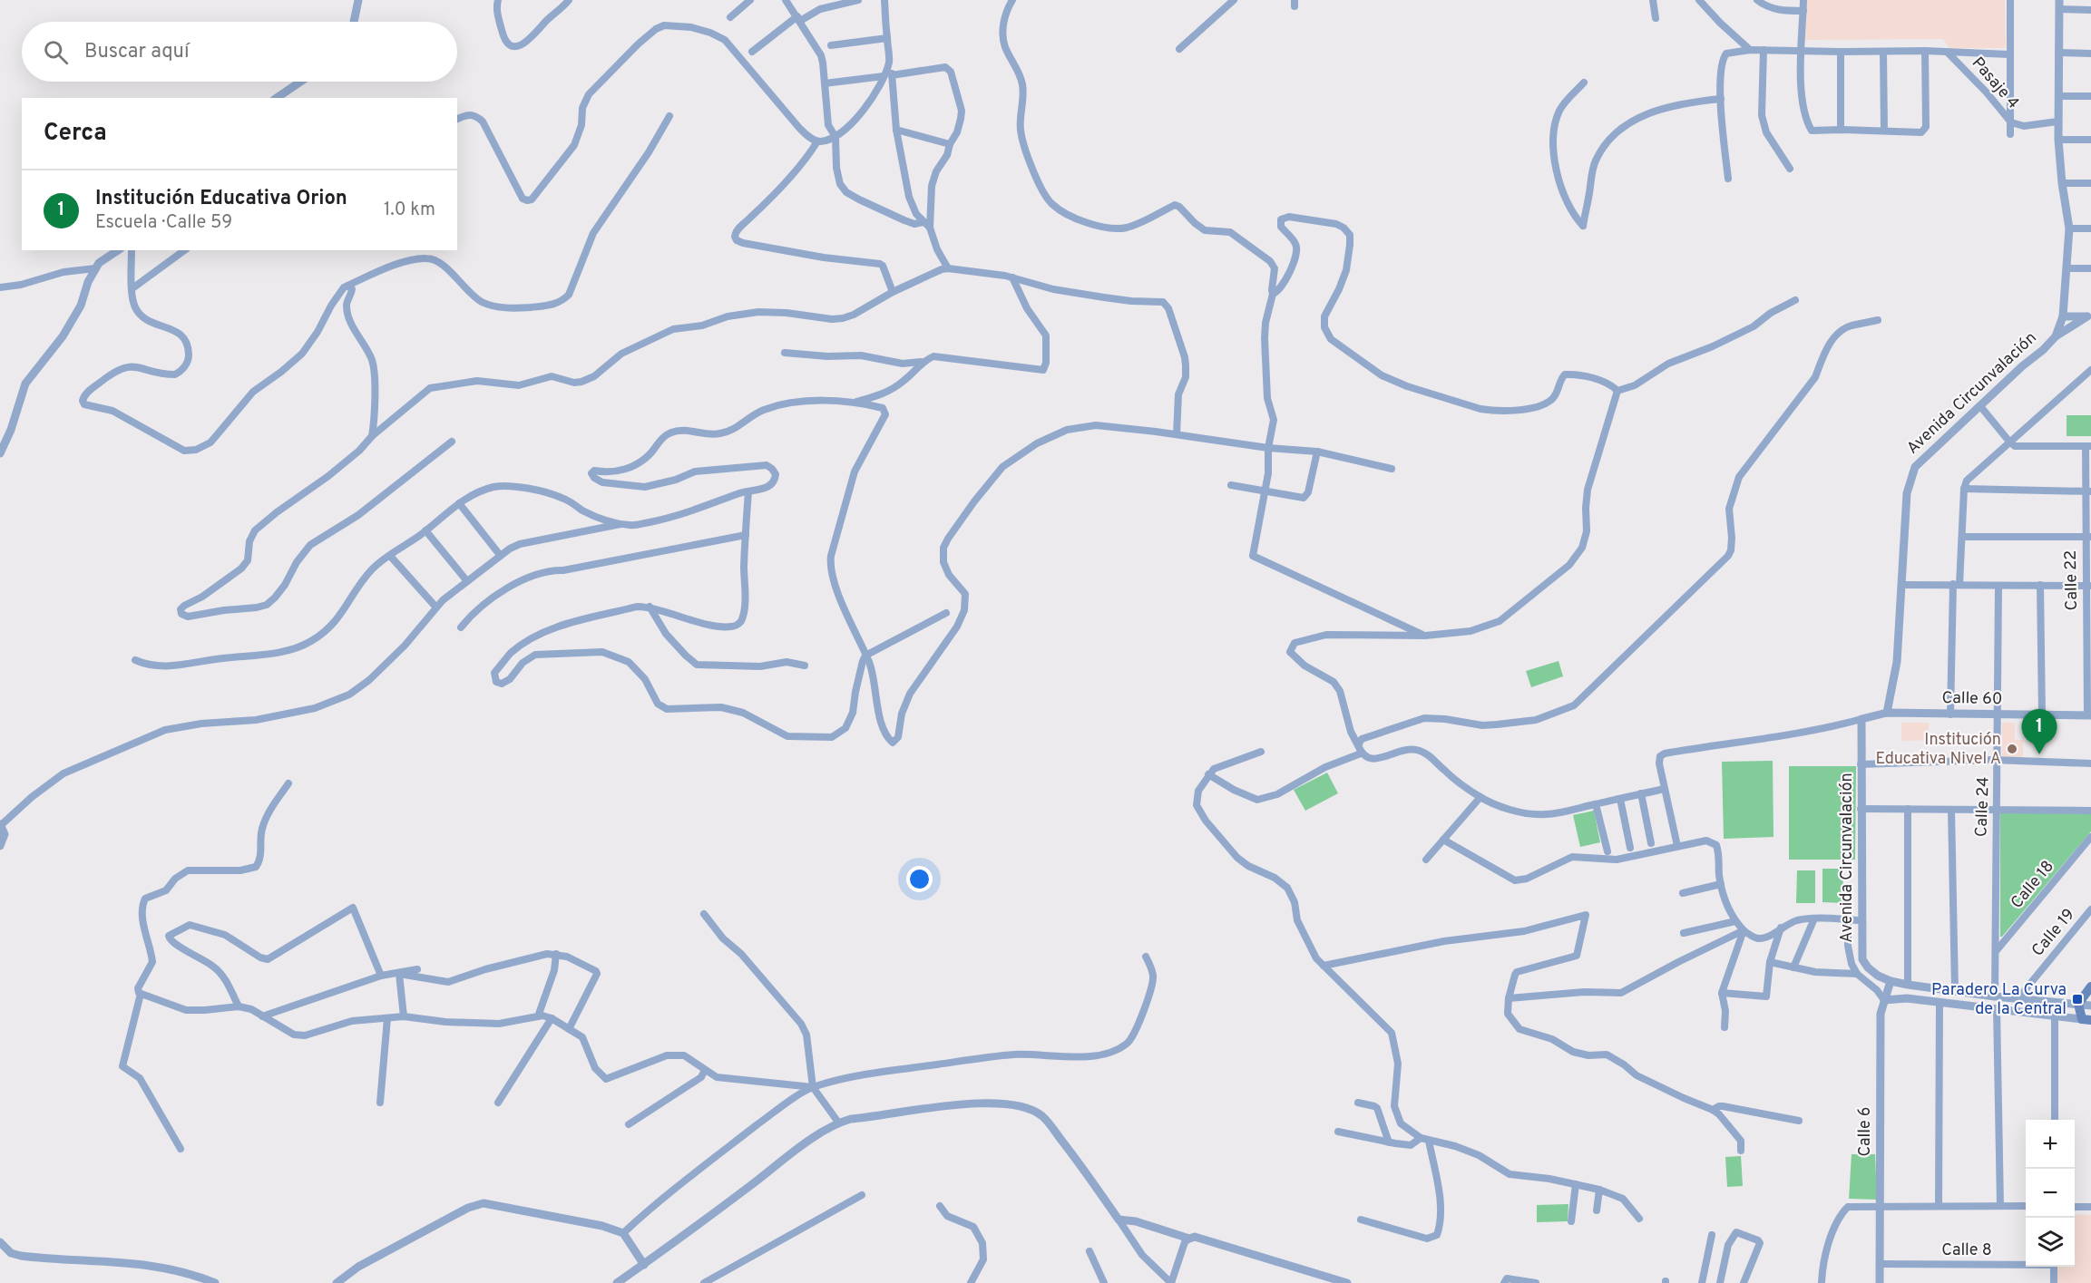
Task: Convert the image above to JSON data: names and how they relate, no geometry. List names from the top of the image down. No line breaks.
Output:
{"streets":{"street":["Pasaje 4","Avenida Circunvalación","Calle 22","Calle 60","Calle 24","Calle 18","Calle 19","Calle 6","Calle 8"]},"crossings":[["Pasaje 4","Avenida Circunvalación"],["Avenida Circunvalación","Calle 60"],["Avenida Circunvalación","Calle 6"],["Calle 22","Calle 60"],["Calle 60","Calle 24"],["Calle 24","Calle 18"],["Calle 6","Calle 8"]],"places":{"other":["Institución Educativa Nivel A"],"transit":["Paradero La Curva de la Central"]},"page":{"search":"Buscar aquí","heading":"Cerca","list":[{"mark":"1","name":"Institución Educativa Orion","note":"Escuela · Calle 59","value":"1.0 km"}],"pins":"1","map_buttons":["+","−"]}}
